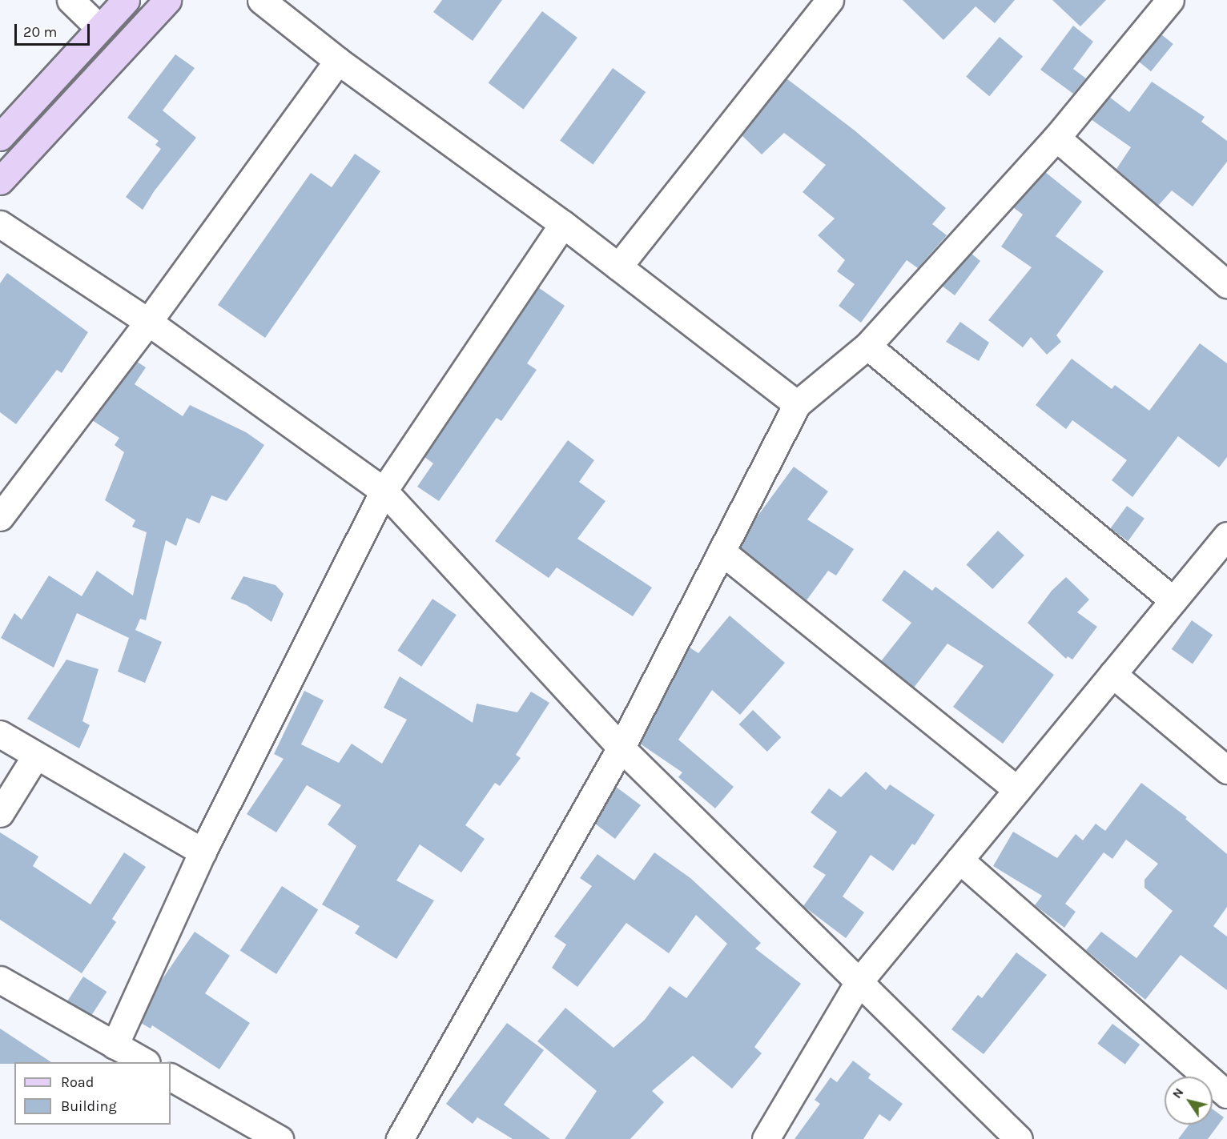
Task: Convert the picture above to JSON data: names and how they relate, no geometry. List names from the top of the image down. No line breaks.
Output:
{"legend":["Road","Building"],"scale_bar":"20 m","north":"top left"}
